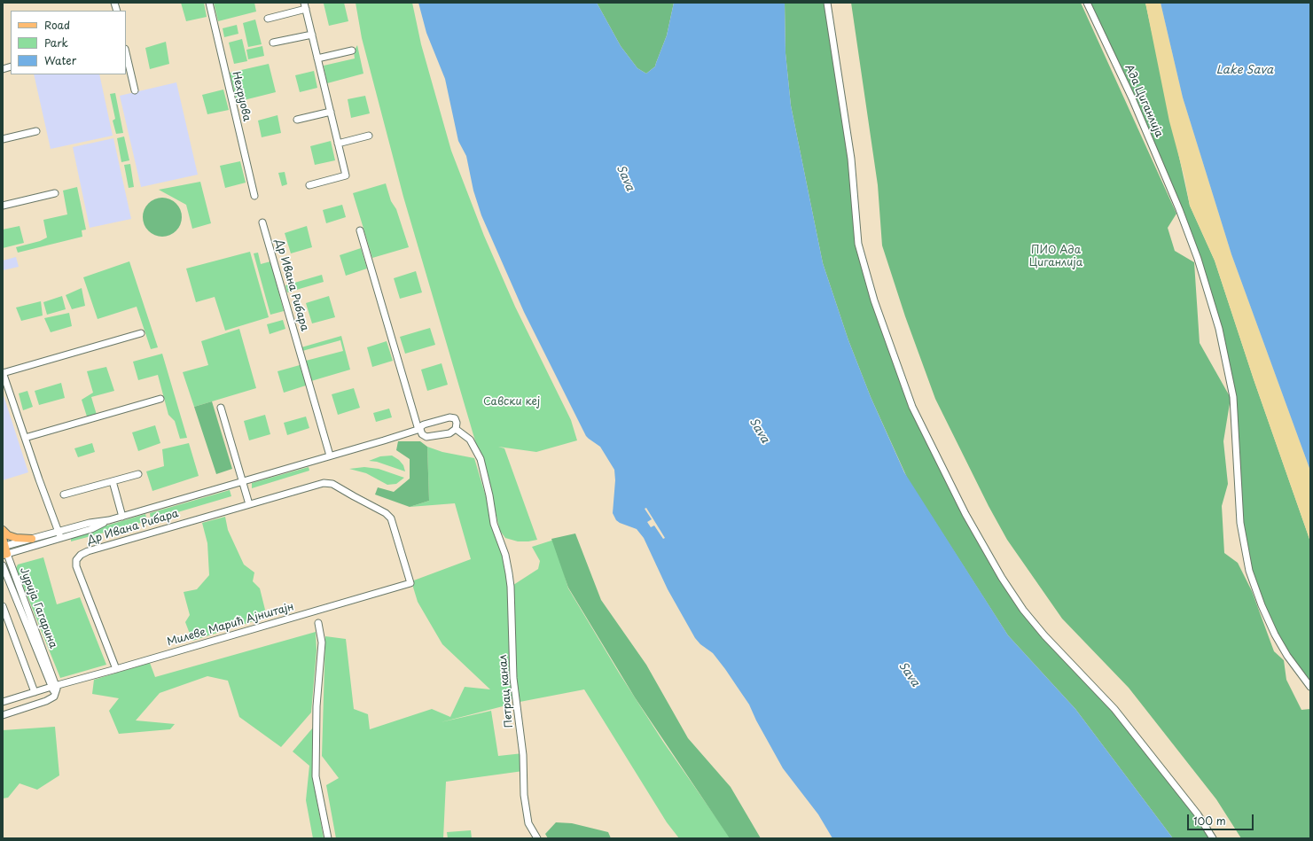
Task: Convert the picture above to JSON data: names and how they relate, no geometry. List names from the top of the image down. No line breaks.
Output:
{"streets":{"main road":["Јурија Гагарина"],"street":["Нехруова","Ада Циганлија","Др Ивана Рибара","Милеве Марић Ајнштајн","Петрац канал"]},"crossings":[["Др Ивана Рибара","Јурија Гагарина"],["Др Ивана Рибара","Милеве Марић Ајнштајн"],["Др Ивана Рибара","Петрац канал"],["Јурија Гагарина","Милеве Марић Ајнштајн"]],"water":["Lake Sava","Sava"],"parks":["ПИО Ада Циганлија","Савски кеј"],"legend":["Road","Park","Water"],"scale_bar":"100 m"}
